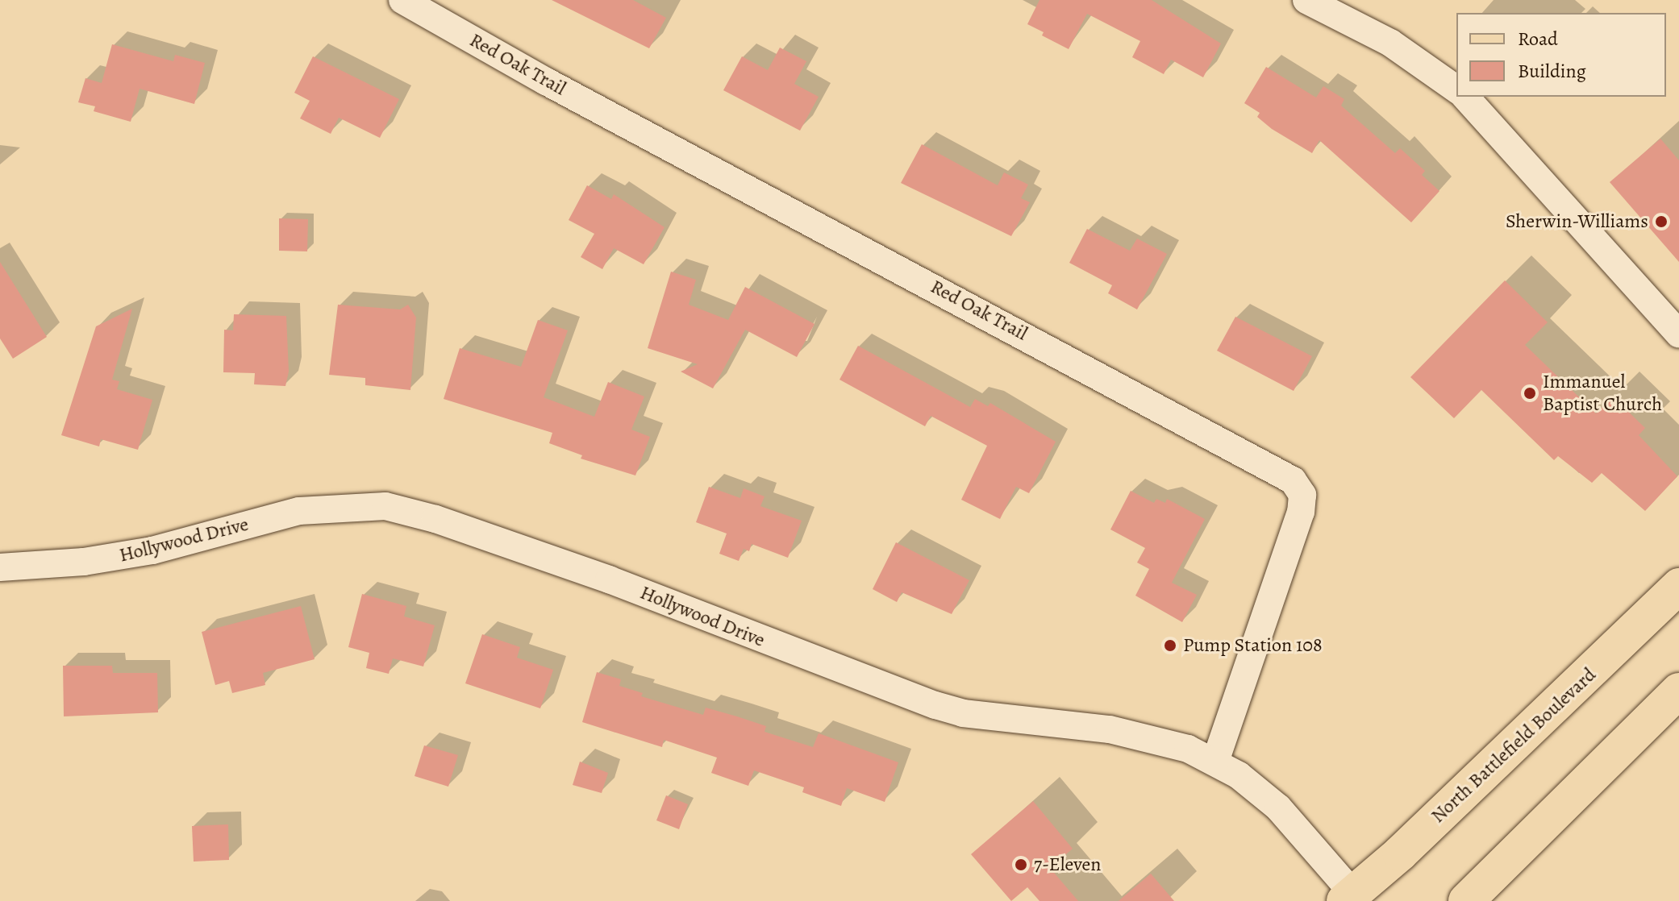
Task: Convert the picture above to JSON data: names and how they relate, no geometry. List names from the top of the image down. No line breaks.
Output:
{"streets":{"main road":["North Battlefield Boulevard"],"street":["Red Oak Trail","Hollywood Drive"]},"crossings":[["Red Oak Trail","Hollywood Drive"],["Hollywood Drive","North Battlefield Boulevard"]],"places":["Sherwin-Williams","Immanuel Baptist Church","Pump Station 108","7-Eleven"],"legend":["Road","Building"]}
